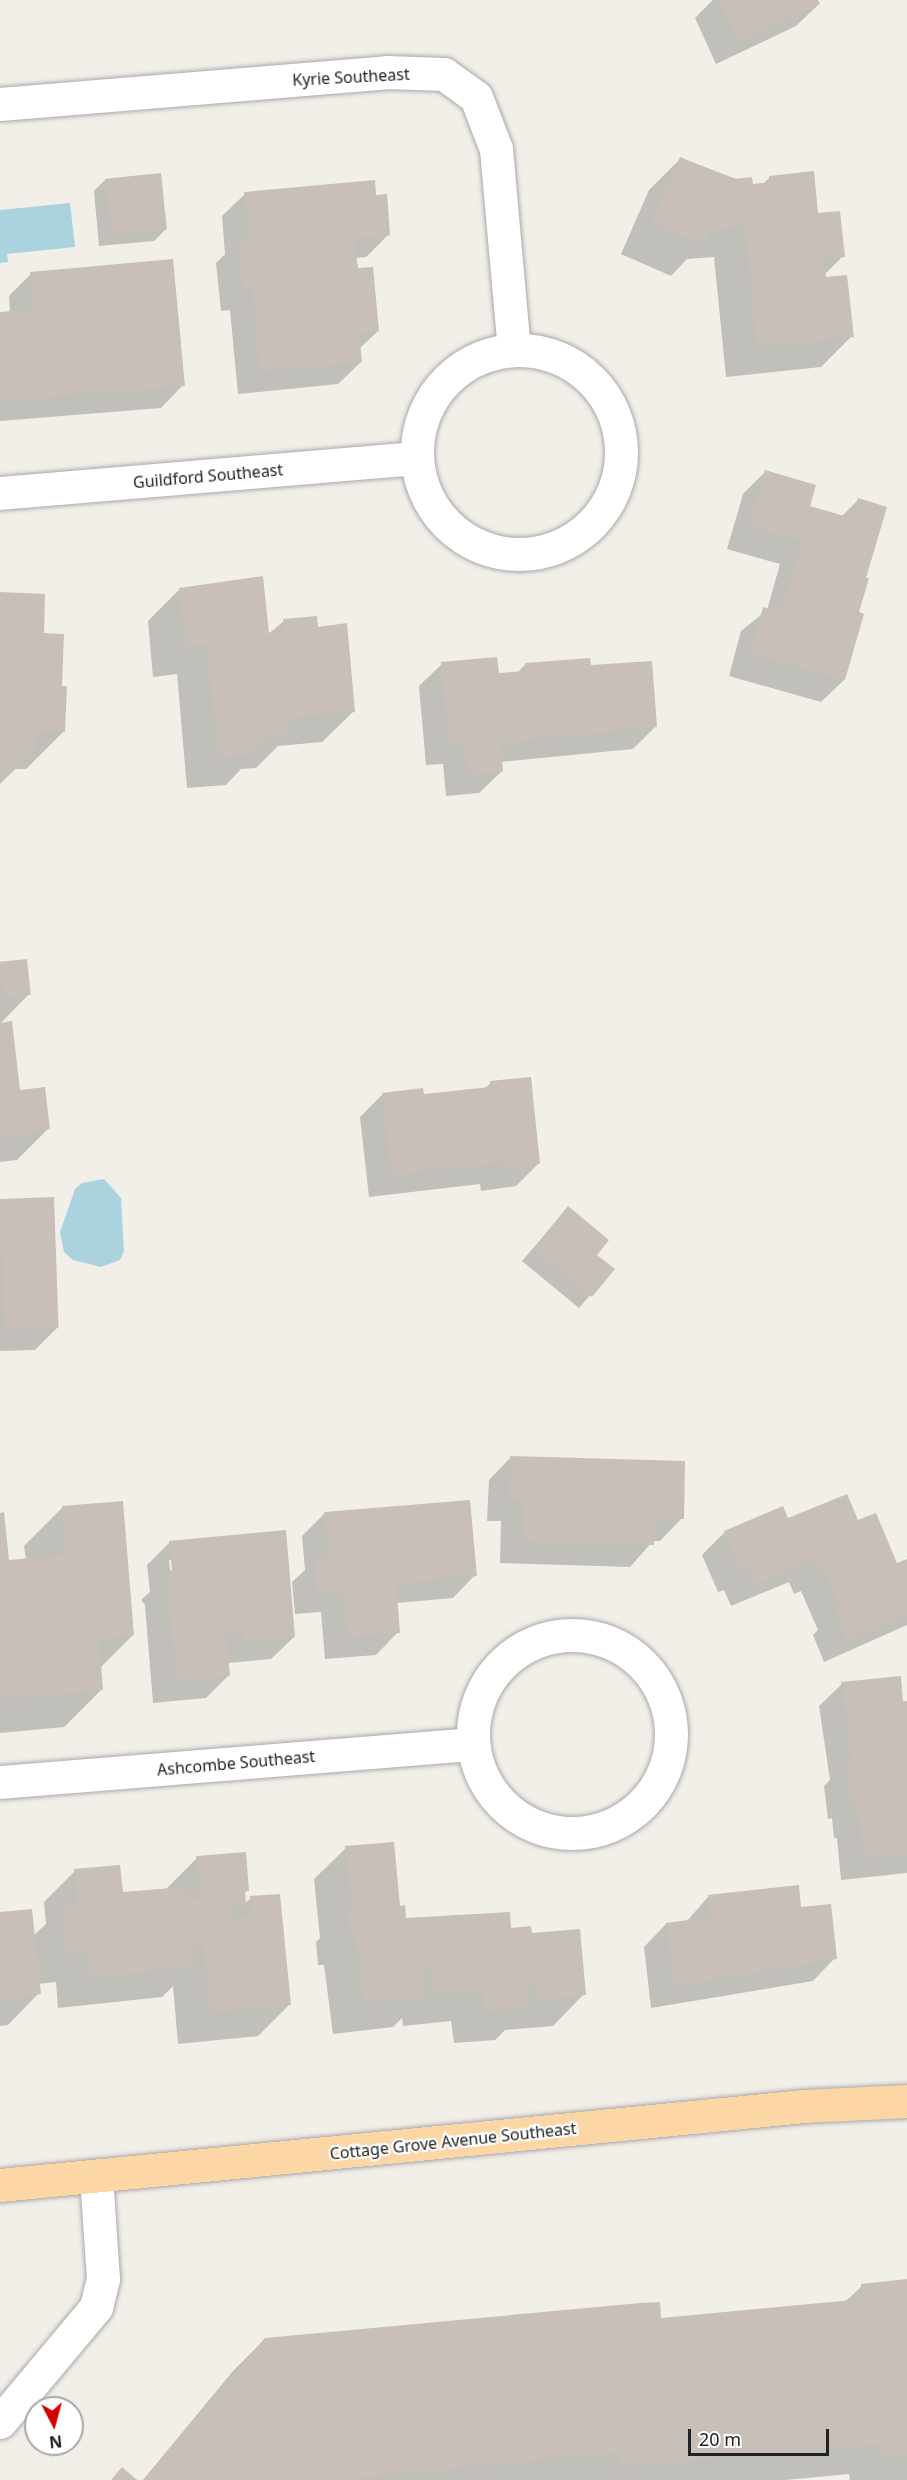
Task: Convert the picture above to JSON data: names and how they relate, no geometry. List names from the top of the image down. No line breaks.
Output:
{"streets":{"main road":["Cottage Grove Avenue Southeast"],"street":["Kyrie Southeast","Guildford Southeast","Ashcombe Southeast"]},"crossings":[["Kyrie Southeast","Guildford Southeast"]],"scale_bar":"20 m","north":"bottom"}
